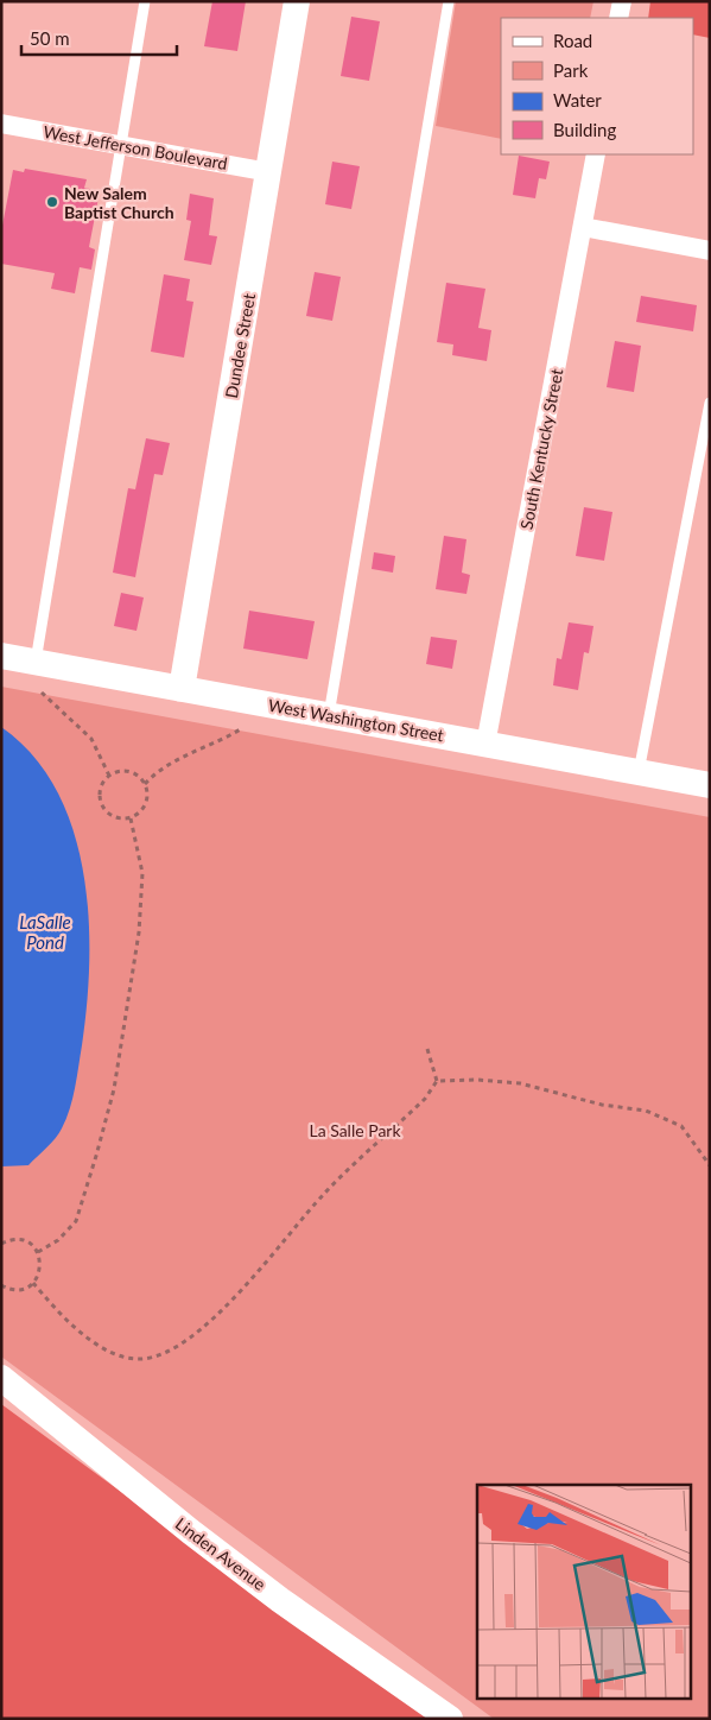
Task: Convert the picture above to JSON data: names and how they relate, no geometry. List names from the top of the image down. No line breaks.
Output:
{"streets":{"street":["West Jefferson Boulevard","Dundee Street","South Kentucky Street","West Washington Street","Linden Avenue"]},"crossings":[["West Jefferson Boulevard","Dundee Street"],["Dundee Street","West Washington Street"],["South Kentucky Street","West Washington Street"]],"water":["LaSalle Pond"],"parks":["La Salle Park"],"places":["New Salem Baptist Church"],"legend":["Road","Park","Water","Building"],"scale_bar":"50 m"}
